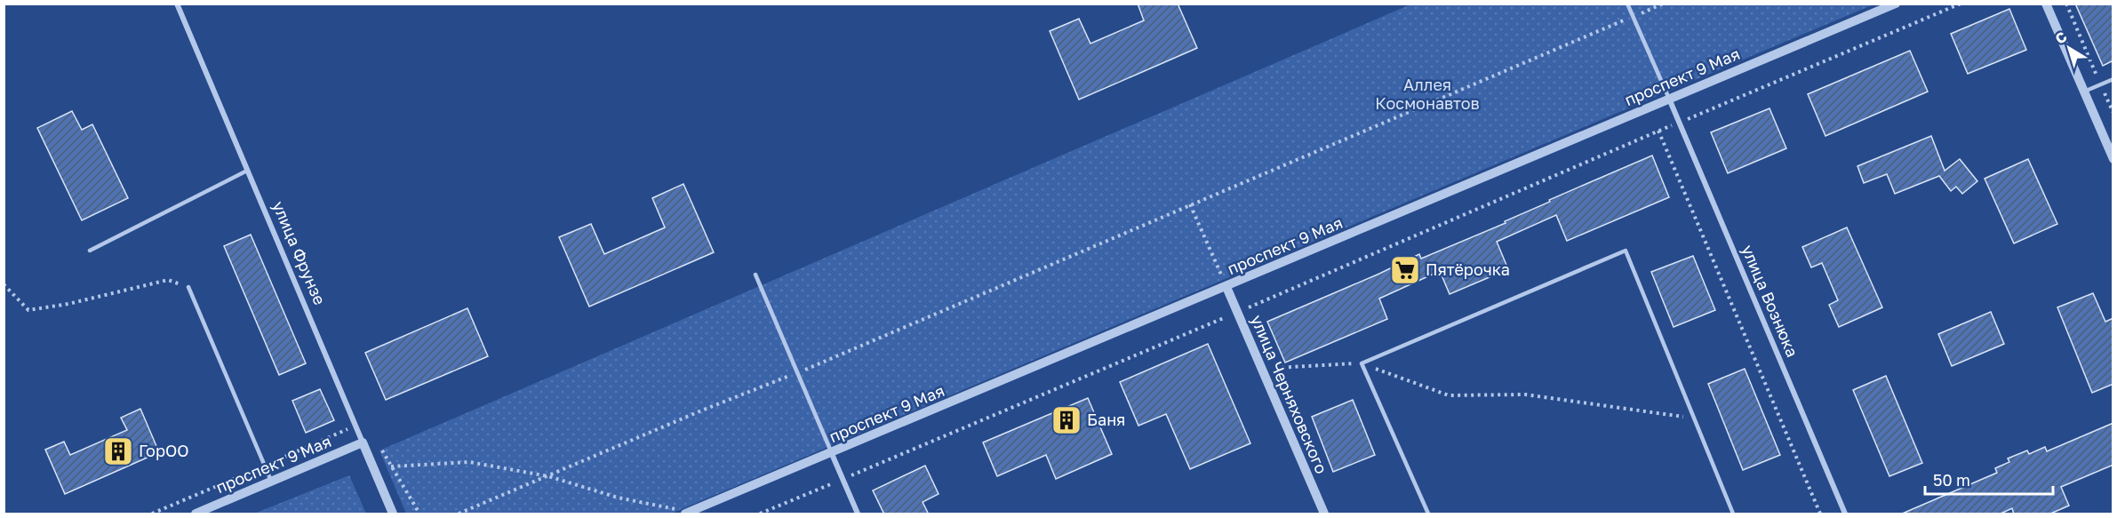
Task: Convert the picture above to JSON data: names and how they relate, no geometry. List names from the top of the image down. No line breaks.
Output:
{"streets":{"street":["проспект 9 Мая","улица Фрунзе","улица Вознюка","улица Черняховского"]},"crossings":[["проспект 9 Мая","улица Фрунзе"],["проспект 9 Мая","улица Вознюка"],["проспект 9 Мая","улица Черняховского"]],"parks":["Аллея Космонавтов"],"places":{"supermarket":["Пятёрочка"],"building":["Баня","ГорОО"]},"scale_bar":"50 m","north":"top left"}
